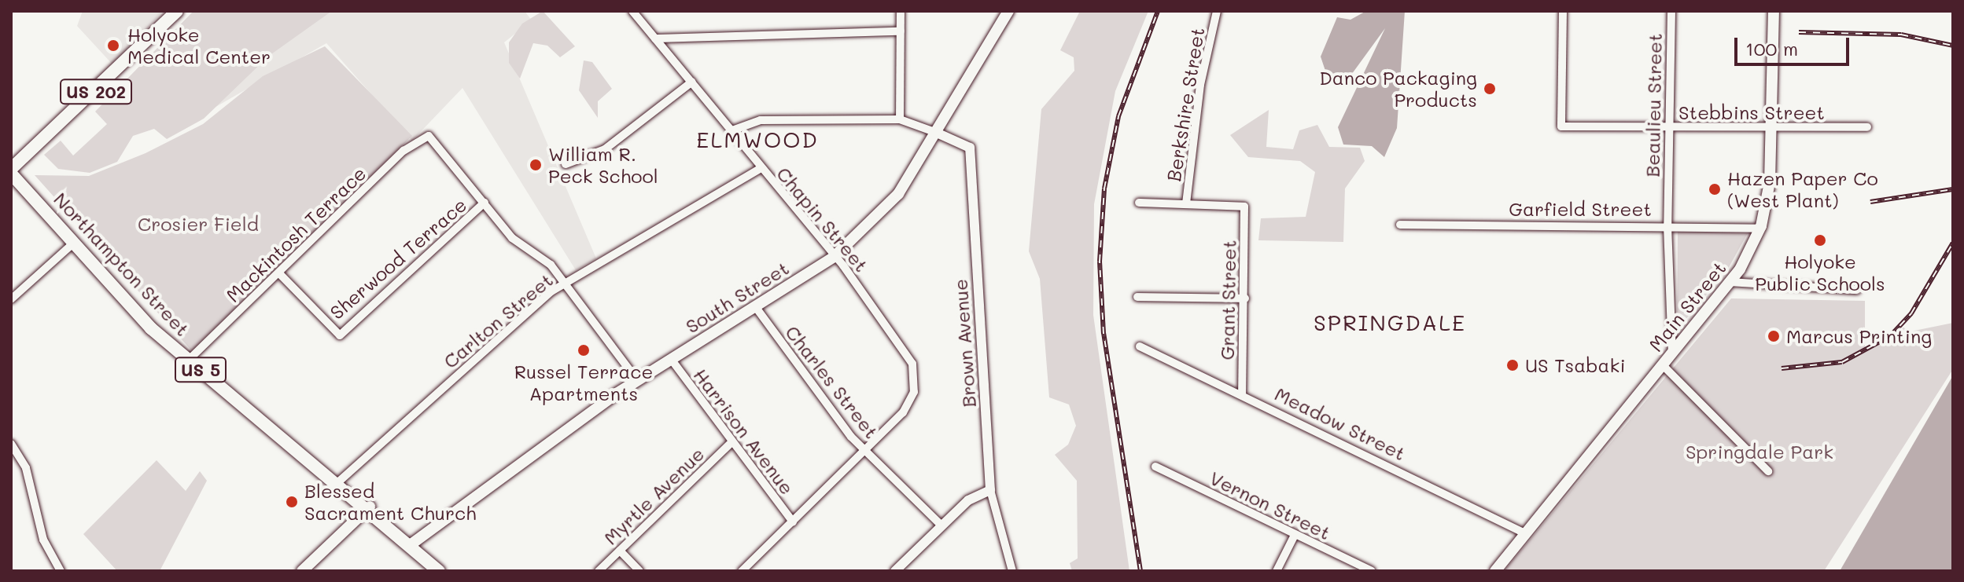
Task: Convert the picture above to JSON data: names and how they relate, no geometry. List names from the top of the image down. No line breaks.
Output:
{"streets":{"main road":["US 202","Northampton Street","South Street","Main Street","US 5"],"street":["Berkshire Street","Beaulieu Street","Stebbins Street","Garfield Street","Chapin Street","Mackintosh Terrace","Sherwood Terrace","Grant Street","Carlton Street","Brown Avenue","Charles Street","Meadow Street","Harrison Avenue","Myrtle Avenue","Vernon Street"]},"crossings":[["US 202","Northampton Street"],["Berkshire Street","Grant Street"],["Beaulieu Street","Stebbins Street"],["Beaulieu Street","Garfield Street"],["Beaulieu Street","Main Street"],["Stebbins Street","Main Street"],["Garfield Street","Main Street"],["Chapin Street","South Street"],["Chapin Street","Carlton Street"],["Chapin Street","Charles Street"],["Mackintosh Terrace","Sherwood Terrace"],["Mackintosh Terrace","Northampton Street"],["Northampton Street","South Street"],["Northampton Street","Carlton Street"],["South Street","Brown Avenue"],["South Street","Charles Street"],["South Street","Harrison Avenue"],["Grant Street","Meadow Street"],["Main Street","Meadow Street"],["Harrison Avenue","Myrtle Avenue"]],"districts":["ELMWOOD","SPRINGDALE"],"parks":["Crosier Field","Springdale Park"],"places":["Holyoke Medical Center","Danco Packaging Products","William R. Peck School","Hazen Paper Co (West Plant)","Holyoke Public Schools","Marcus Printing","Russel Terrace Apartments","US Tsabaki","Blessed Sacrament Church"],"scale_bar":"100 m"}
